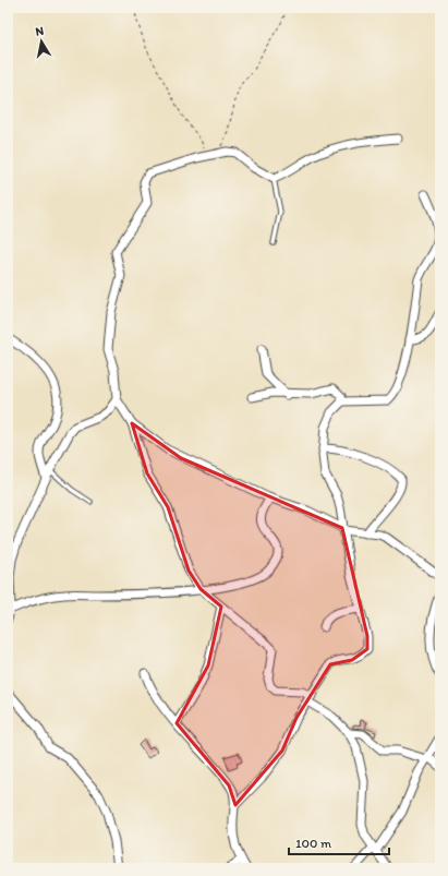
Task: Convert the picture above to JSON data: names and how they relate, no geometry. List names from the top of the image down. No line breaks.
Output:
{"scale_bar":"100 m","north":"top"}
